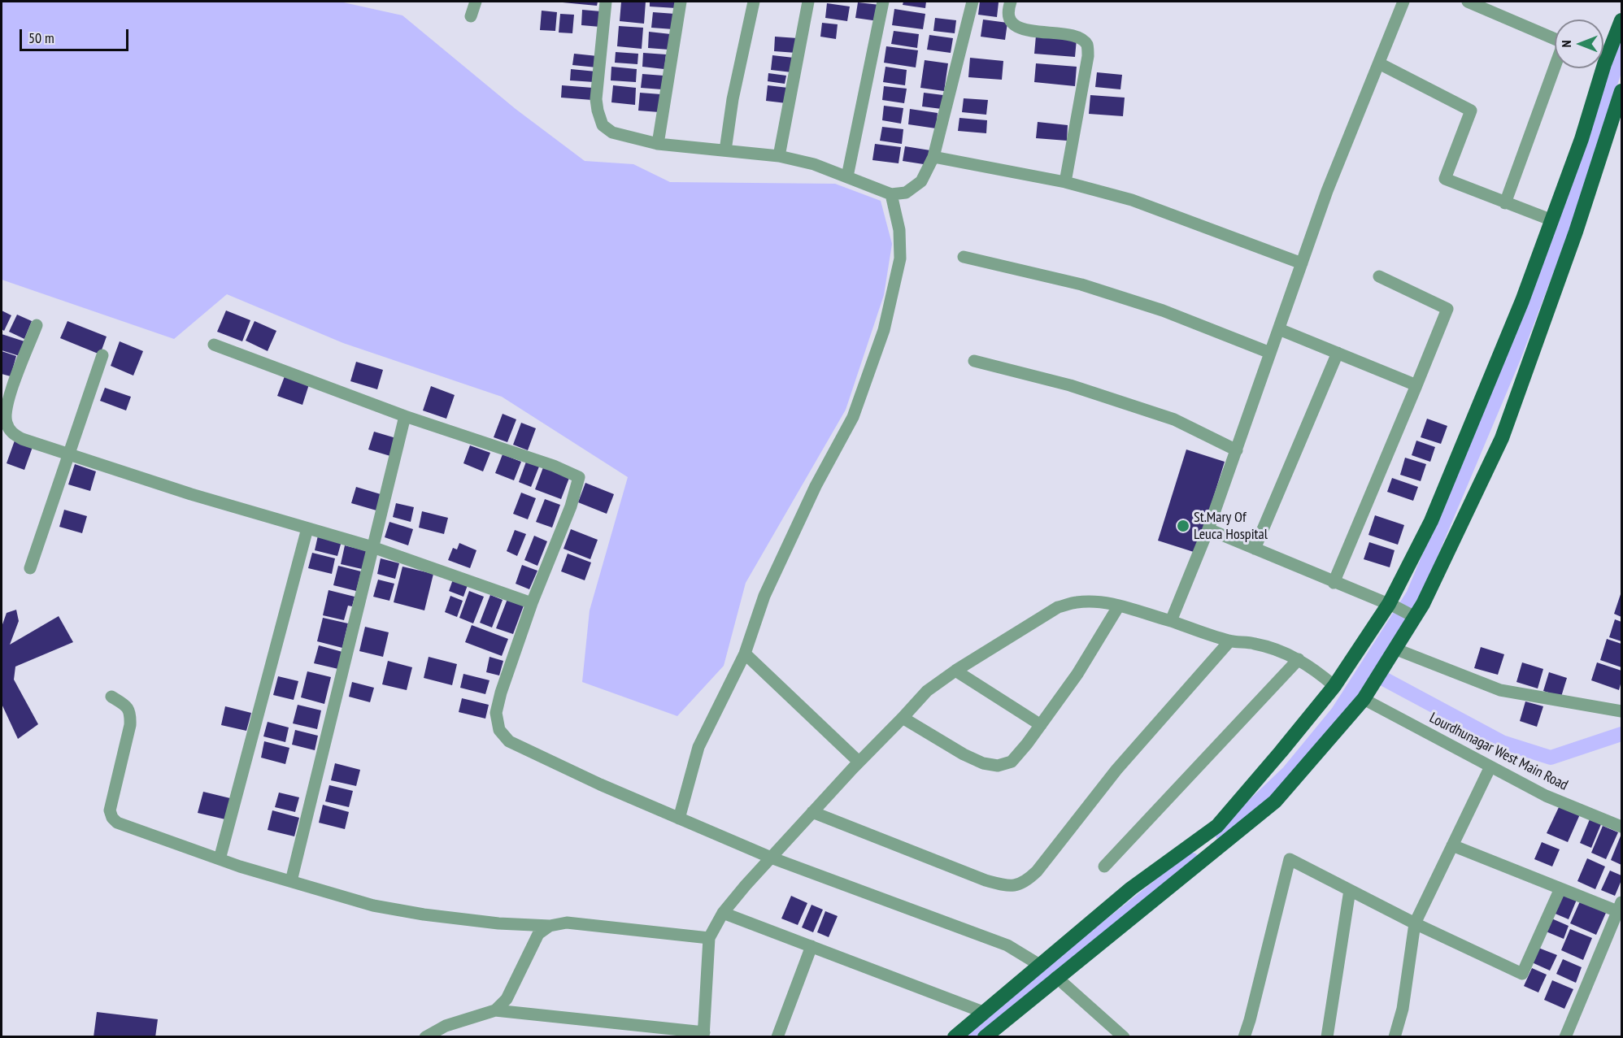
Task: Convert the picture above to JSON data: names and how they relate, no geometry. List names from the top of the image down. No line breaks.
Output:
{"streets":{"street":["Lourdhunagar West Main Road"]},"places":["St.Mary Of Leuca Hospital"],"scale_bar":"50 m","north":"left"}
